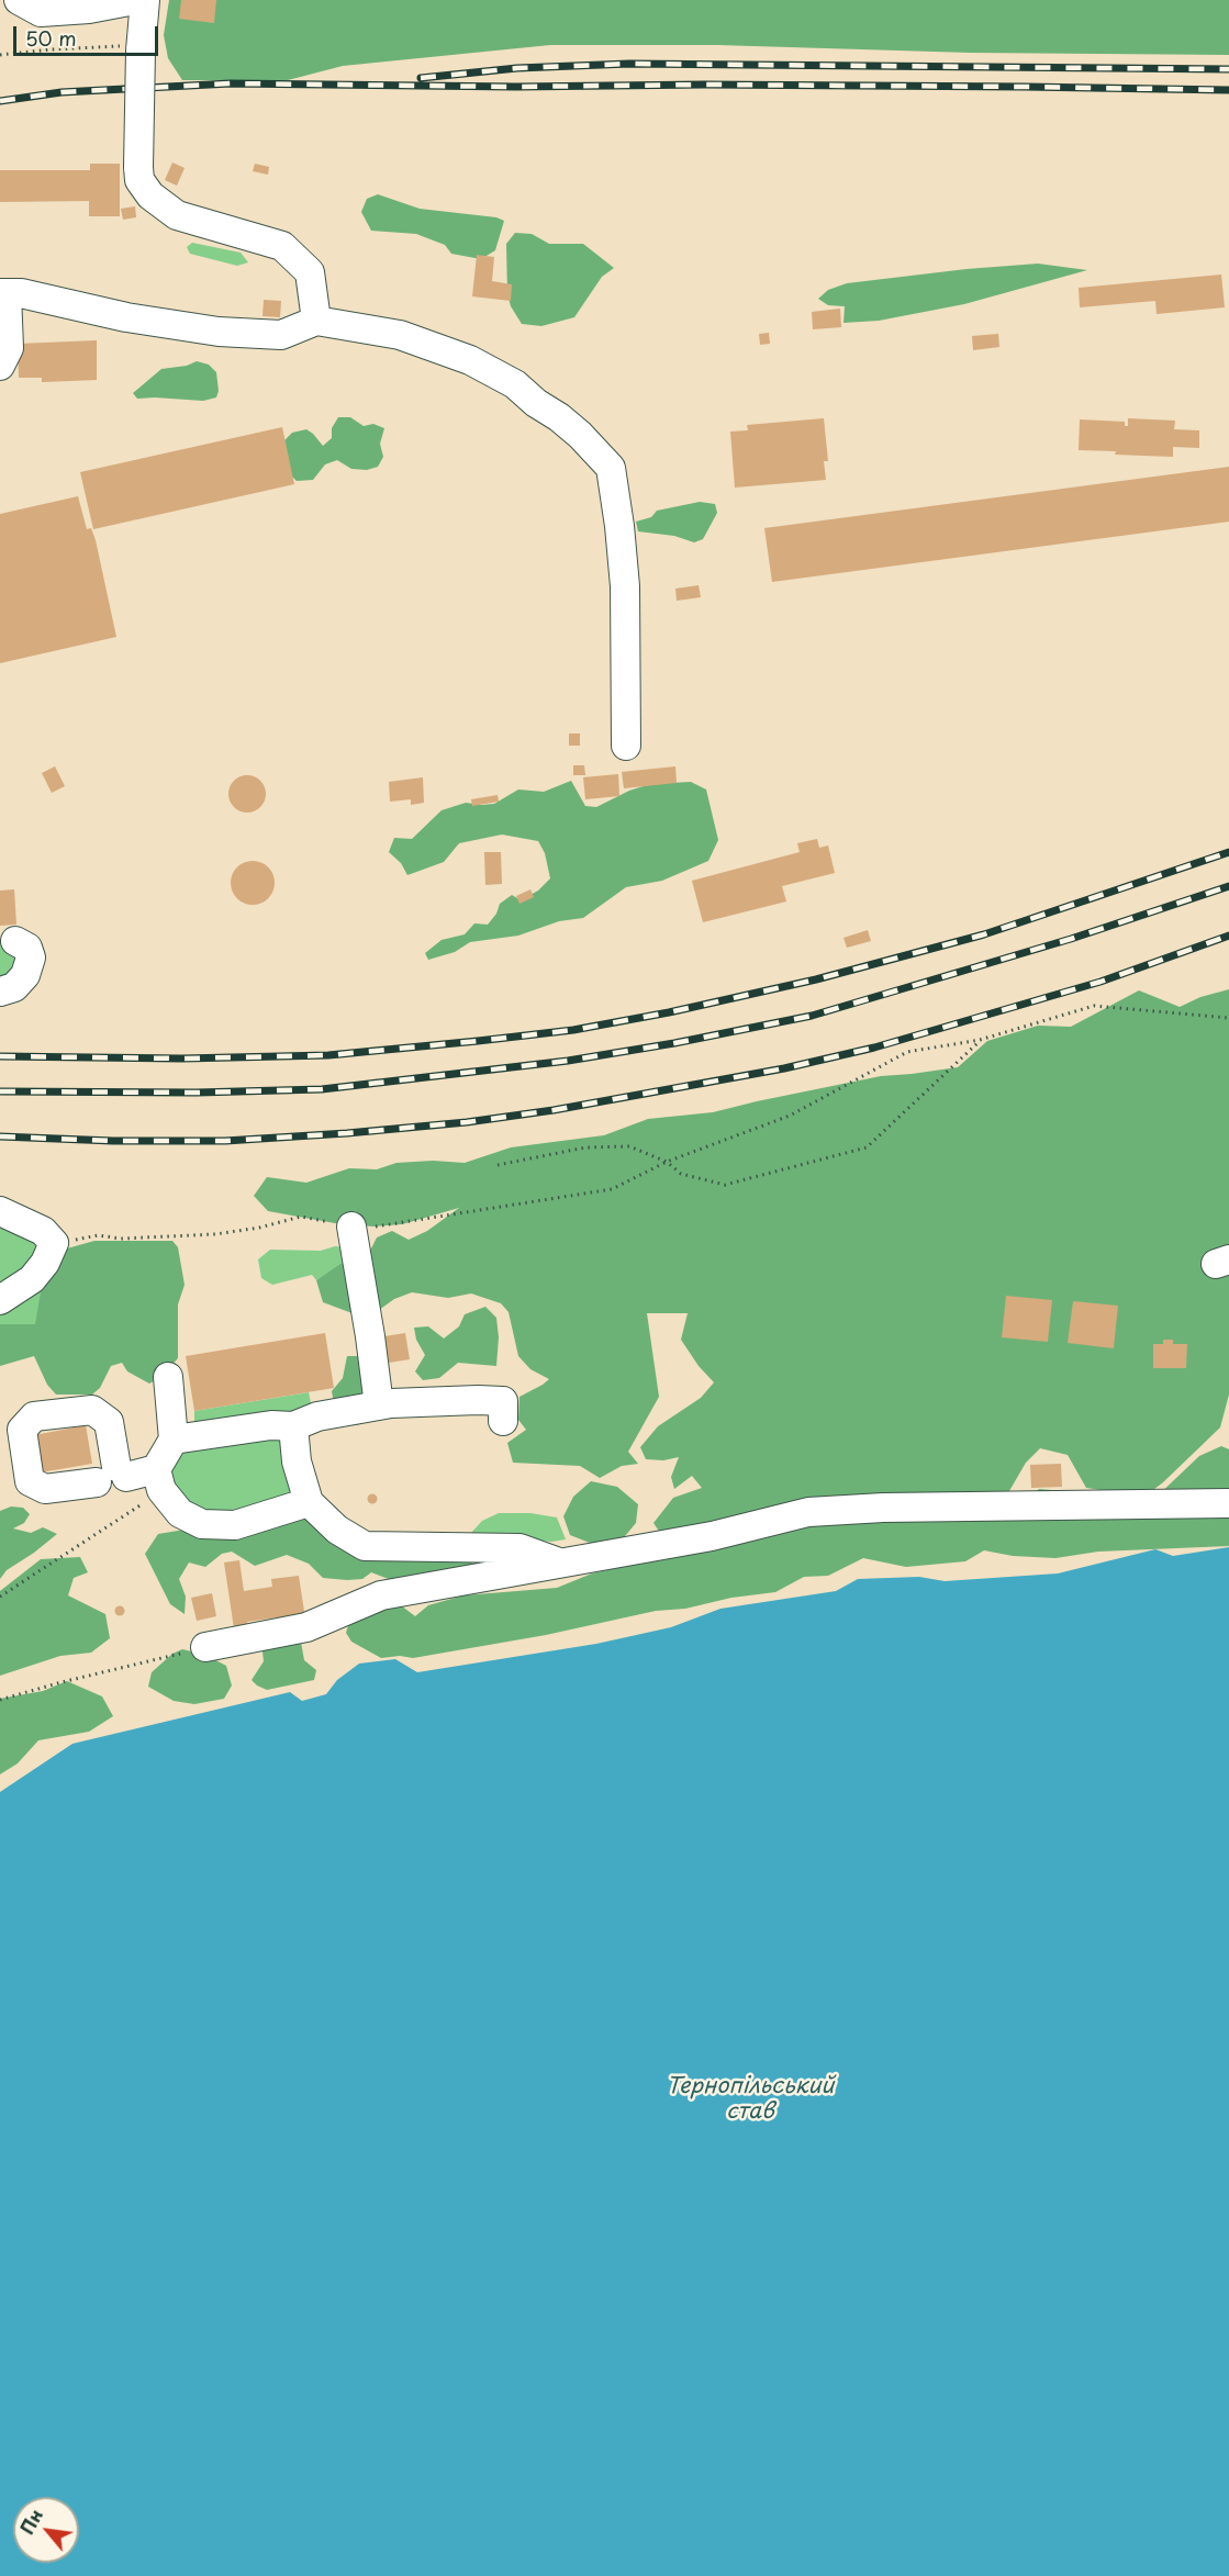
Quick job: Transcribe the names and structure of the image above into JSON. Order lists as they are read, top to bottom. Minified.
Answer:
{"water":["Тернопільський став"],"scale_bar":"50 m","north":"top left"}
